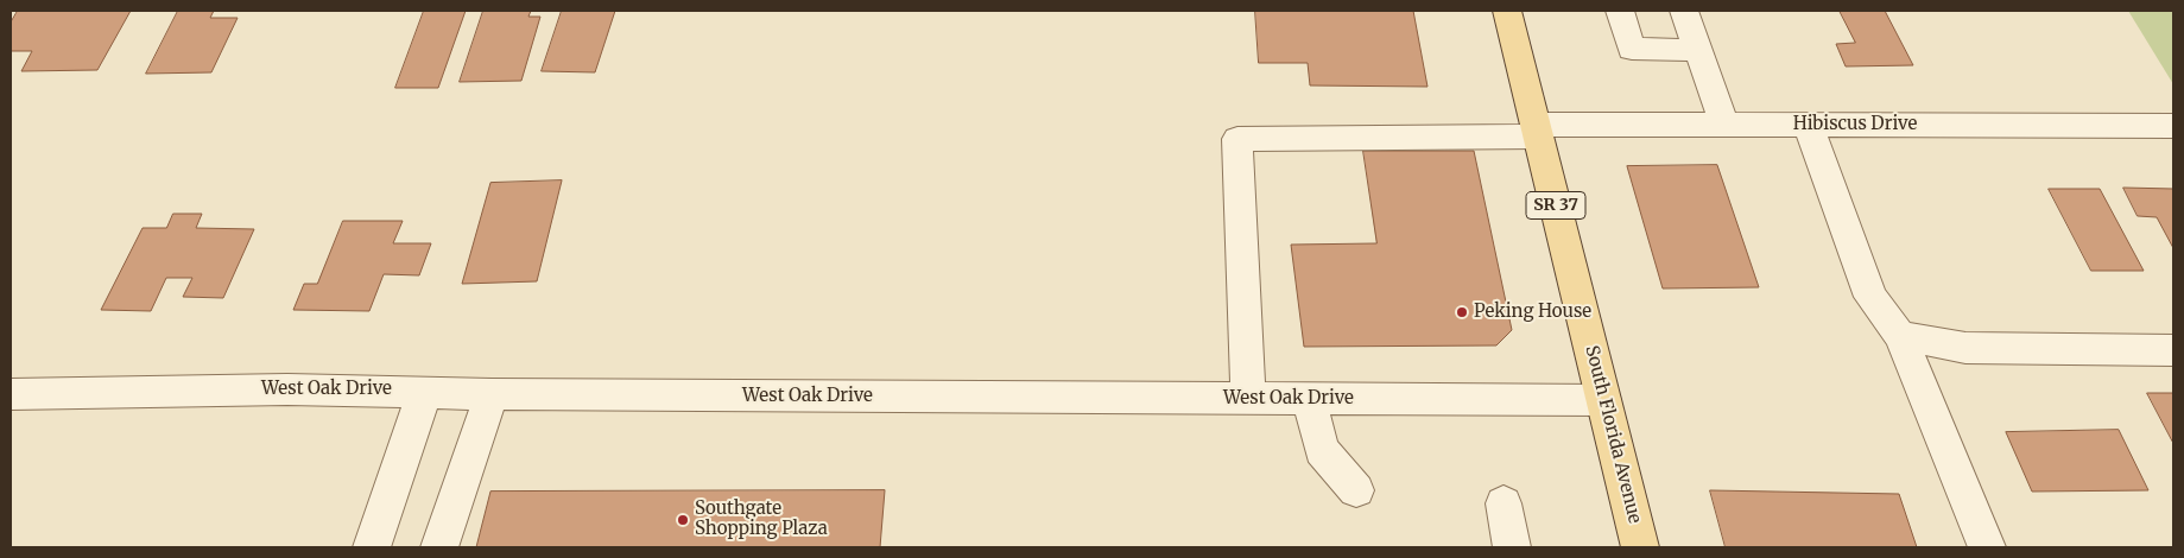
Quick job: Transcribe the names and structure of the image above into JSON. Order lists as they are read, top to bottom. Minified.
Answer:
{"streets":{"main road":["SR 37","South Florida Avenue"],"street":["Hibiscus Drive","West Oak Drive"]},"crossings":[["Hibiscus Drive","West Oak Drive"],["Hibiscus Drive","South Florida Avenue"],["West Oak Drive","South Florida Avenue"]],"places":["Peking House","Southgate Shopping Plaza"]}
